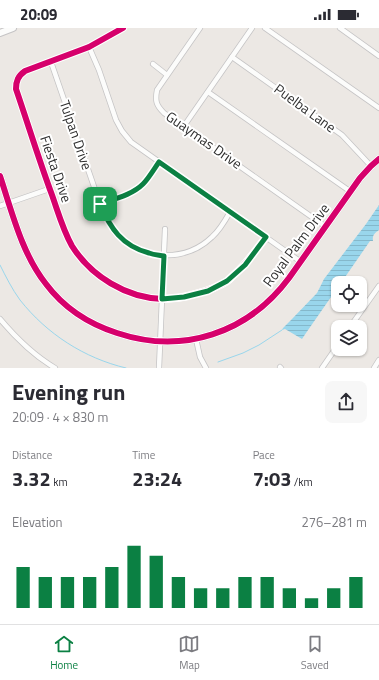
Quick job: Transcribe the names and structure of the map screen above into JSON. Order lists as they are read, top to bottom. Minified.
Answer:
{"streets":{"street":["Puelba Lane","Tulpan Drive","Guaymas Drive","Fiesta Drive","Royal Palm Drive"]},"crossings":[["Puelba Lane","Royal Palm Drive"],["Tulpan Drive","Fiesta Drive"],["Guaymas Drive","Royal Palm Drive"]],"page":{"status":"20:09","heading":["Evening run","20:09 · 4 × 830 m"],"stats":[["Distance","3.32 km"],["Time","23:24"],["Pace","7:03 /km"]],"chart":["Elevation","276–281 m"],"tabs":["Home","Map","Saved"]}}
